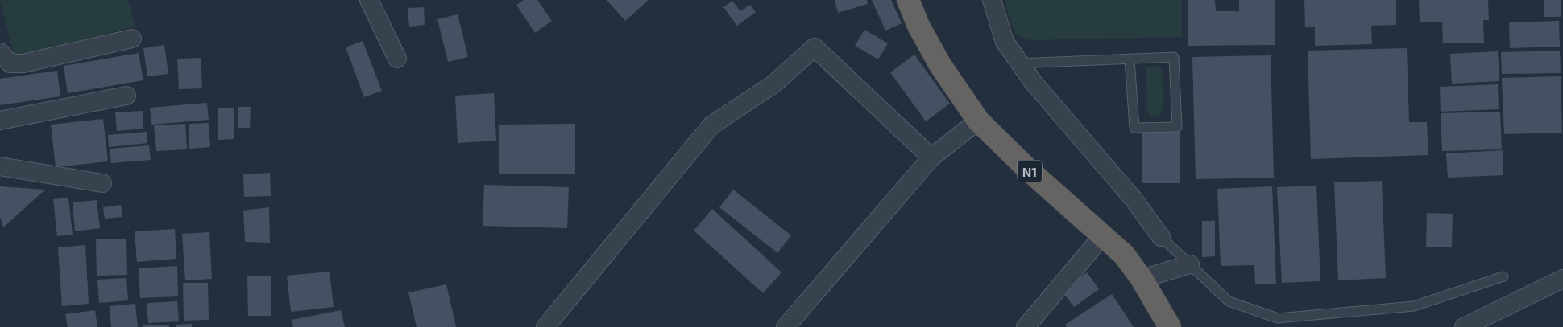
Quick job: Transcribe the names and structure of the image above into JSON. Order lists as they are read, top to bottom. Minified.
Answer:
{"streets":{"highway":["N1"]}}
